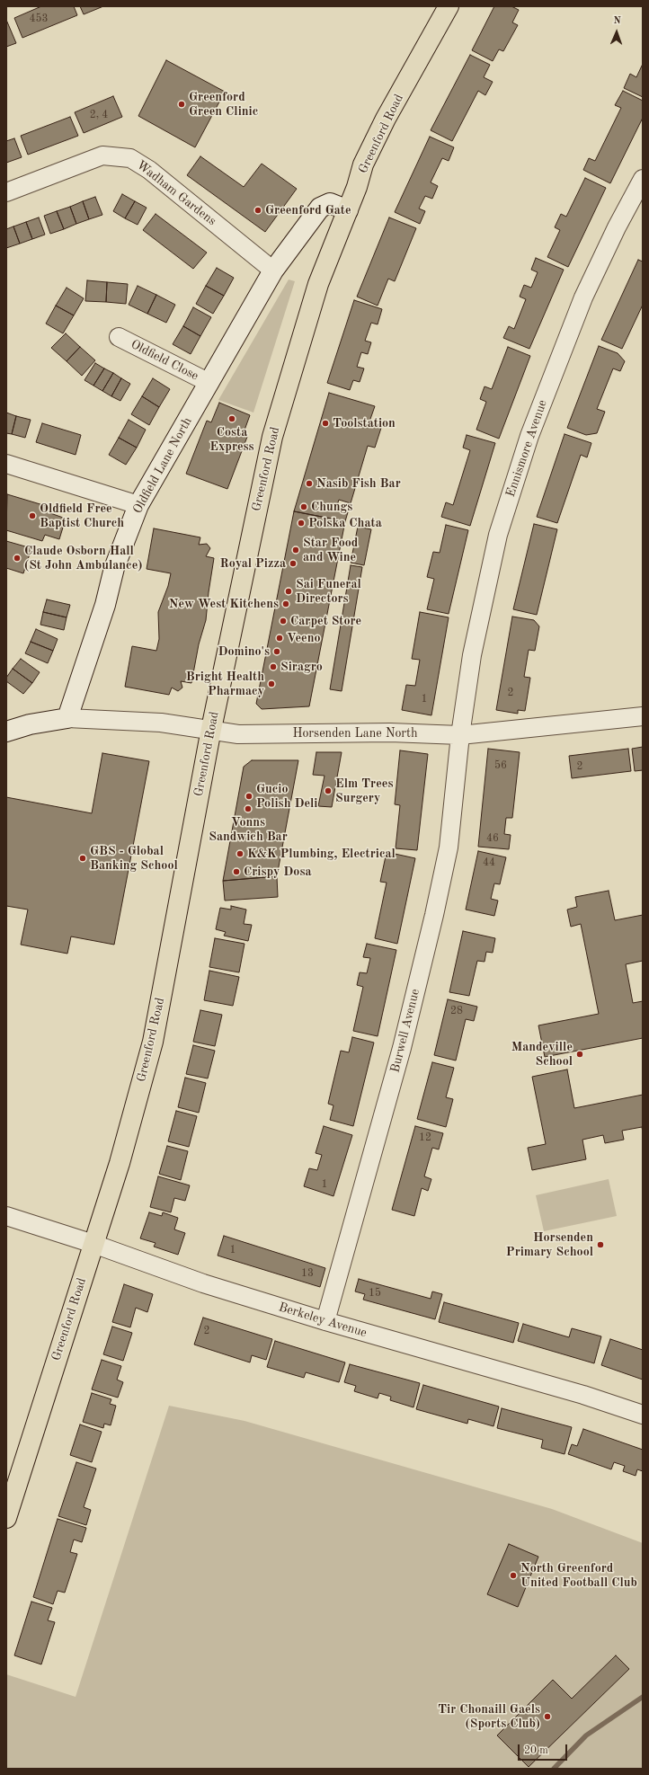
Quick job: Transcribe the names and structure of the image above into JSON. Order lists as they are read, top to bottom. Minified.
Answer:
{"streets":{"main road":["Greenford Road"],"street":["Wadham Gardens","Oldfield Close","Ennismore Avenue","Oldfield Lane North","Horsenden Lane North","Burwell Avenue","Berkeley Avenue"]},"crossings":[["Greenford Road","Oldfield Lane North"],["Greenford Road","Horsenden Lane North"],["Greenford Road","Berkeley Avenue"],["Wadham Gardens","Oldfield Lane North"],["Oldfield Close","Oldfield Lane North"],["Ennismore Avenue","Horsenden Lane North"],["Ennismore Avenue","Burwell Avenue"],["Oldfield Lane North","Horsenden Lane North"],["Horsenden Lane North","Burwell Avenue"],["Burwell Avenue","Berkeley Avenue"]],"places":["Greenford Green Clinic","Greenford Gate","Costa Express","Toolstation","Nasib Fish Bar","Chungs","Oldfield Free Baptist Church","Polska Chata","Star Food and Wine","Claude Osborn Hall (St John Ambulance)","Royal Pizza","Sai Funeral Directors","New West Kitchens","Carpet Store","Veeno","Domino's","Siragro","Bright Health Pharmacy","Elm Trees Surgery","Gucio Polish Deli","Vonns Sandwich Bar","K&K Plumbing, Electrical","GBS - Global Banking School","Crispy Dosa","Mandeville School","Horsenden Primary School","North Greenford United Football Club","Tir Chonaill Gaels (Sports Club)"],"house_numbers":["453","2, 4","2","1","56","2","46","44","28","12","1","1","13","15","2"],"scale_bar":"20 m","north":"top"}
